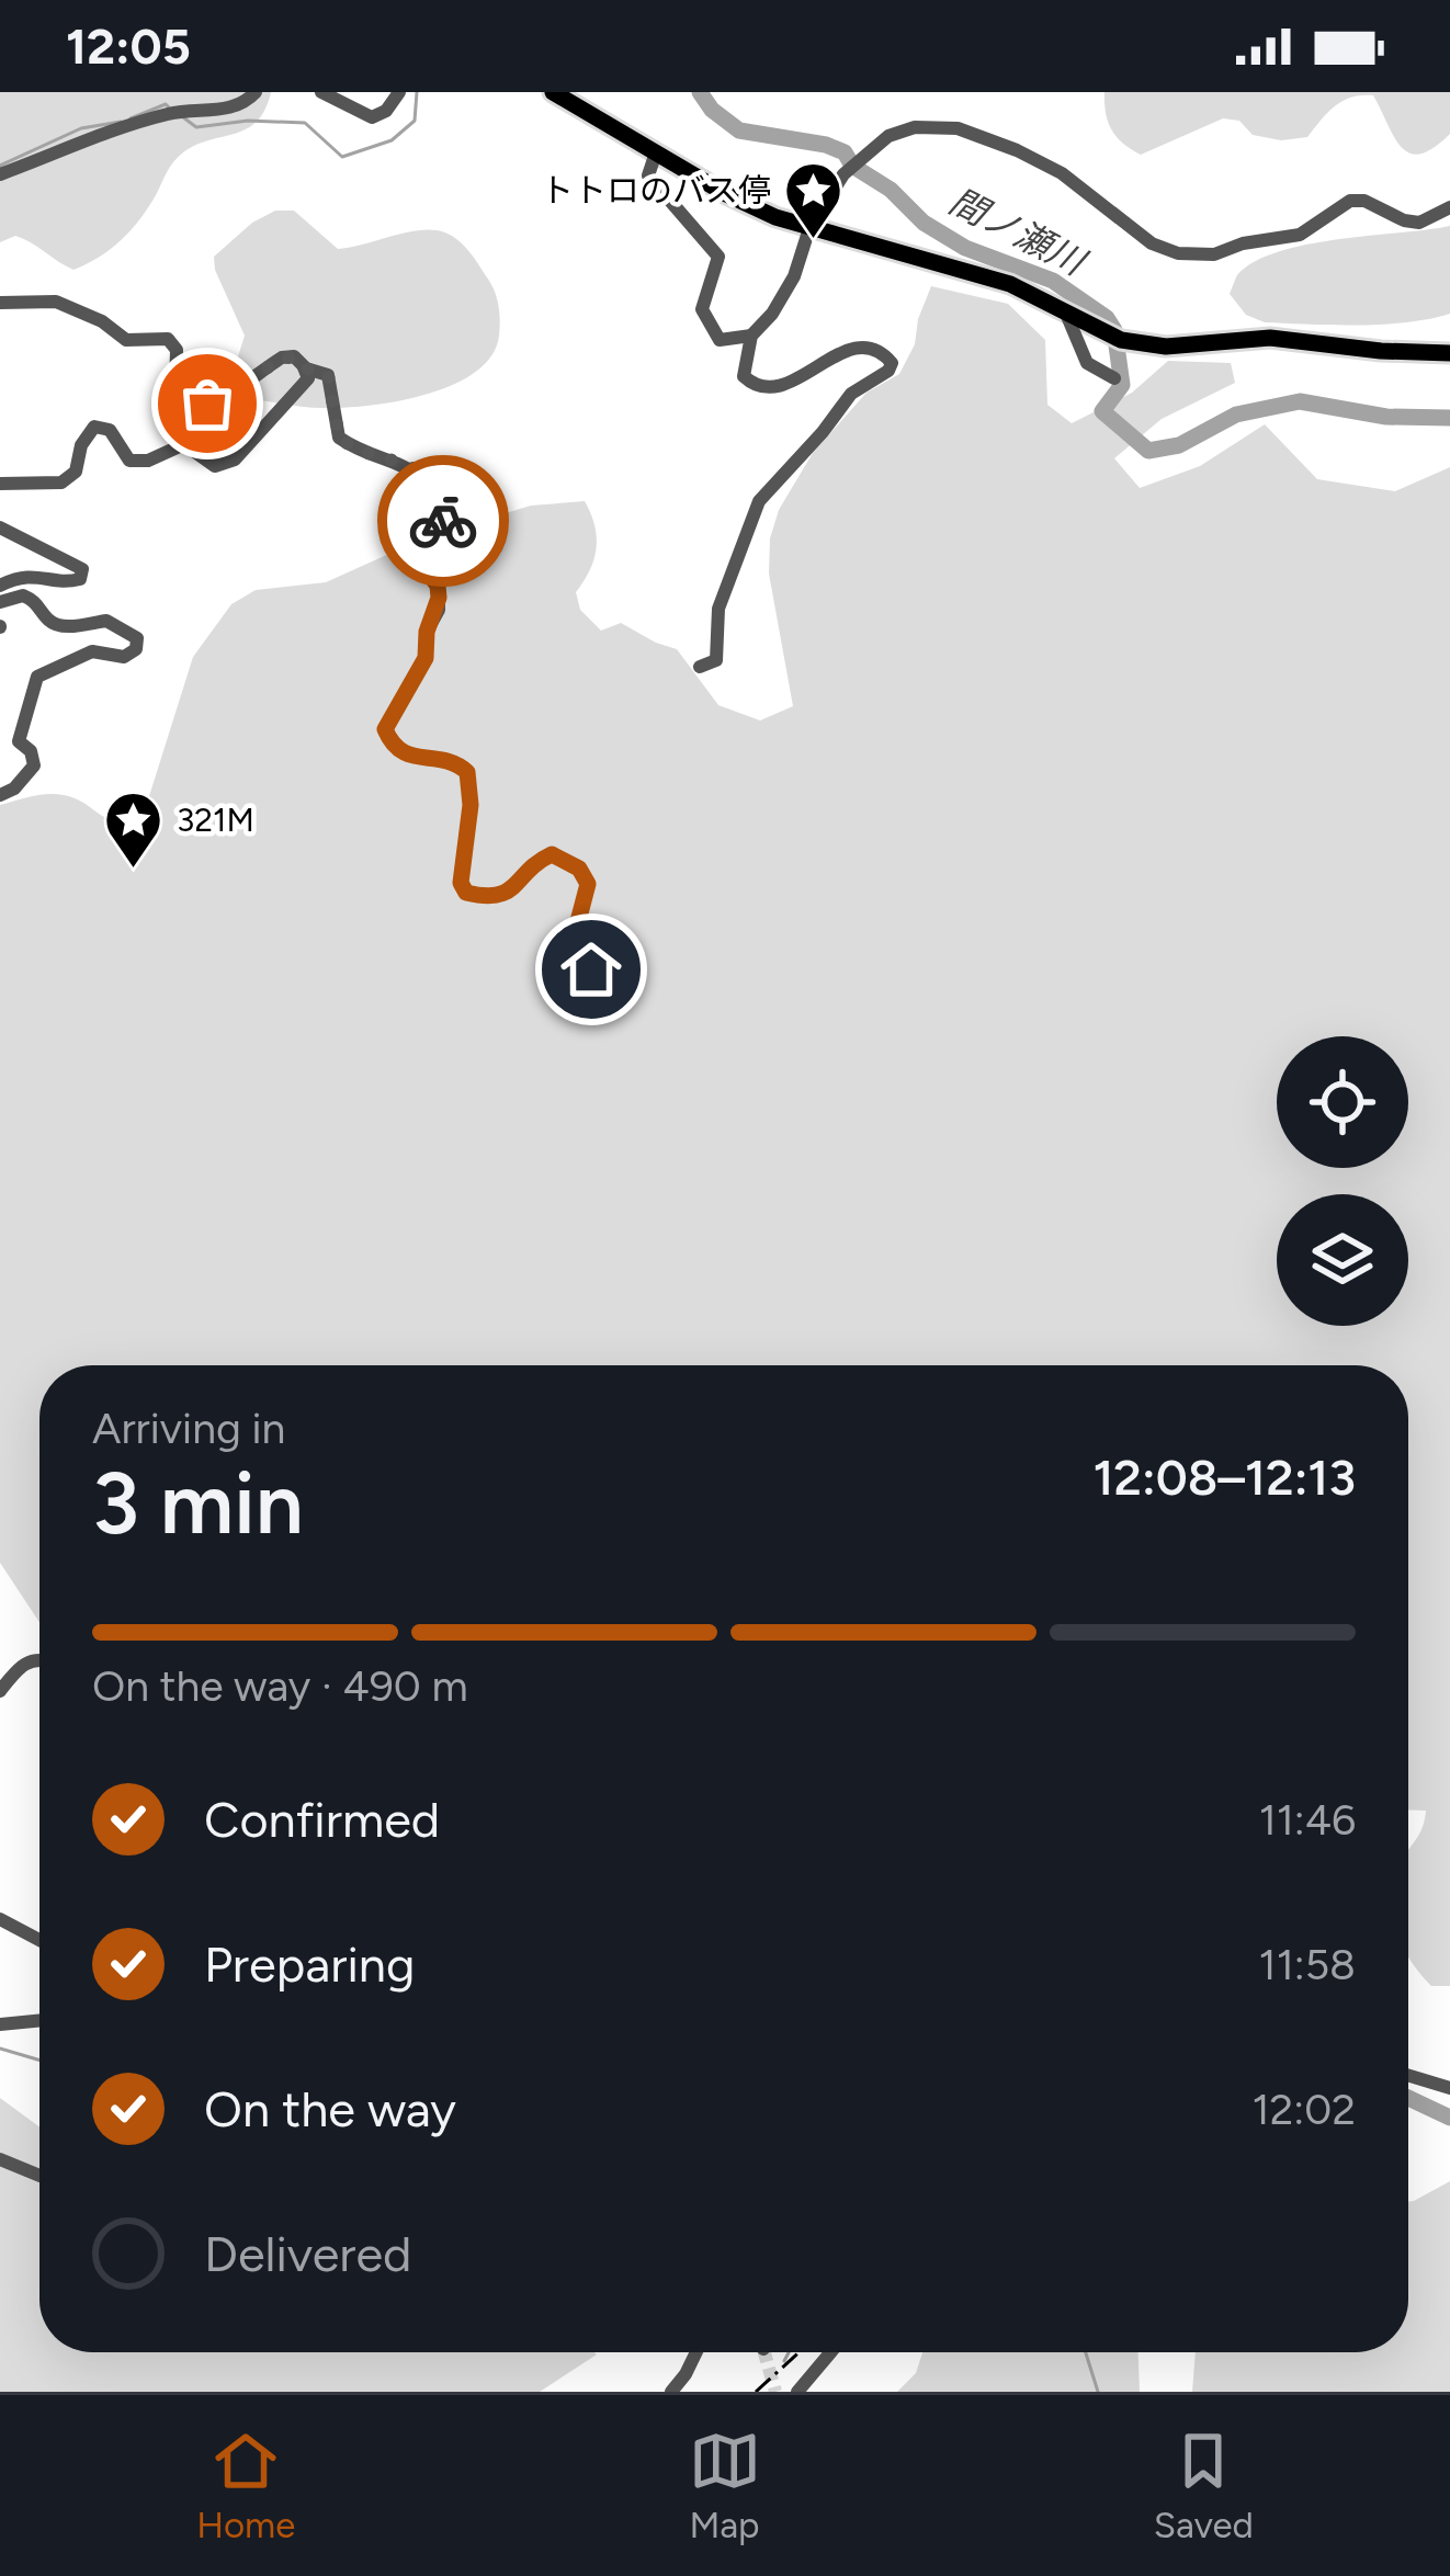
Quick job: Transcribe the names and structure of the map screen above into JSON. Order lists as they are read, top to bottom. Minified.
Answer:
{"water":["間ノ瀬川"],"places":{"place":["トトロのバス停","321M"]},"page":{"status":"12:05","heading":["3 min","Arriving in","12:08–12:13"],"bar":"On the way · 490 m","list":[["Confirmed","11:46"],["Preparing","11:58"],["On the way","12:02"],"Delivered"],"tabs":["Home","Map","Saved"]}}
